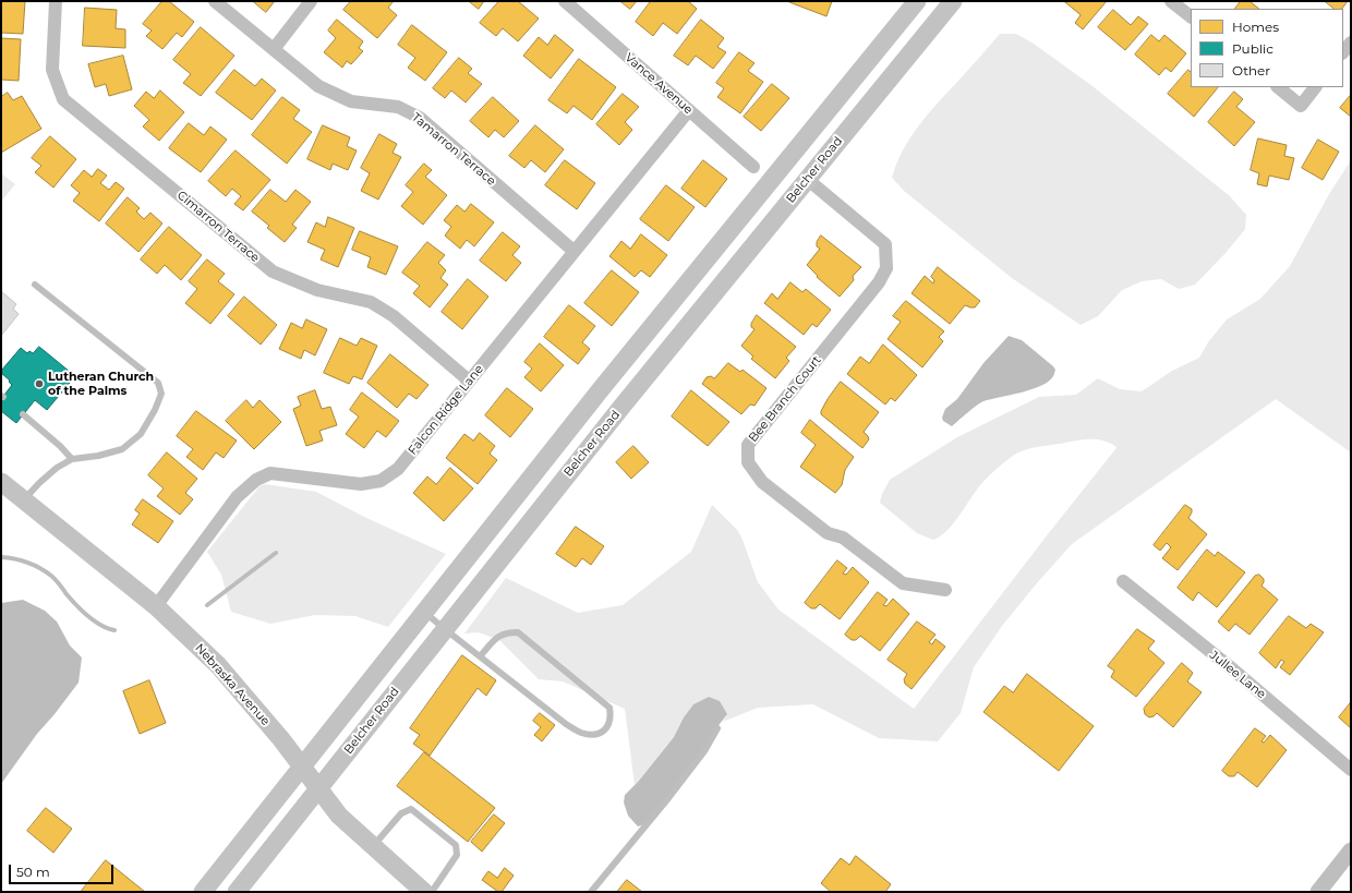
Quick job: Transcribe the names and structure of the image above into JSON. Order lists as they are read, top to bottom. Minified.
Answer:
{"streets":{"main road":["Belcher Road","Nebraska Avenue"],"street":["Vance Avenue","Tamarron Terrace","Cimarron Terrace","Bee Branch Court","Falcon Ridge Lane","Jullee Lane"]},"crossings":[["Vance Avenue","Falcon Ridge Lane"],["Tamarron Terrace","Falcon Ridge Lane"],["Belcher Road","Bee Branch Court"],["Belcher Road","Nebraska Avenue"],["Cimarron Terrace","Falcon Ridge Lane"],["Falcon Ridge Lane","Nebraska Avenue"]],"places":["Lutheran Church of the Palms"],"legend":["Homes","Public","Other"],"scale_bar":"50 m"}
